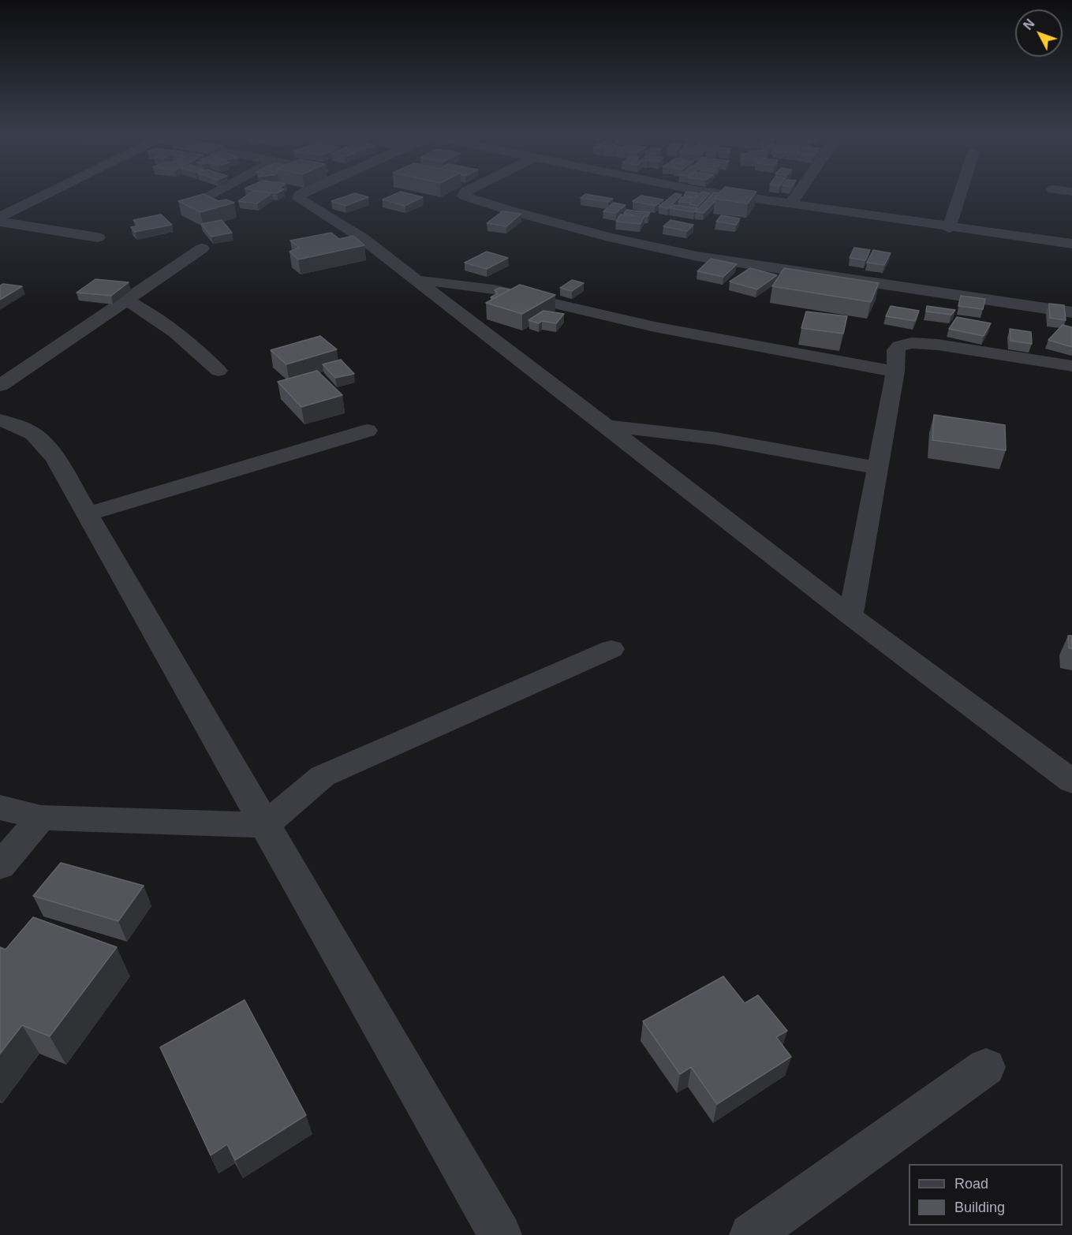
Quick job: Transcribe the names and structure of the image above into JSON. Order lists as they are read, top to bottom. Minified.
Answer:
{"legend":["Road","Building"],"north":"top left"}
